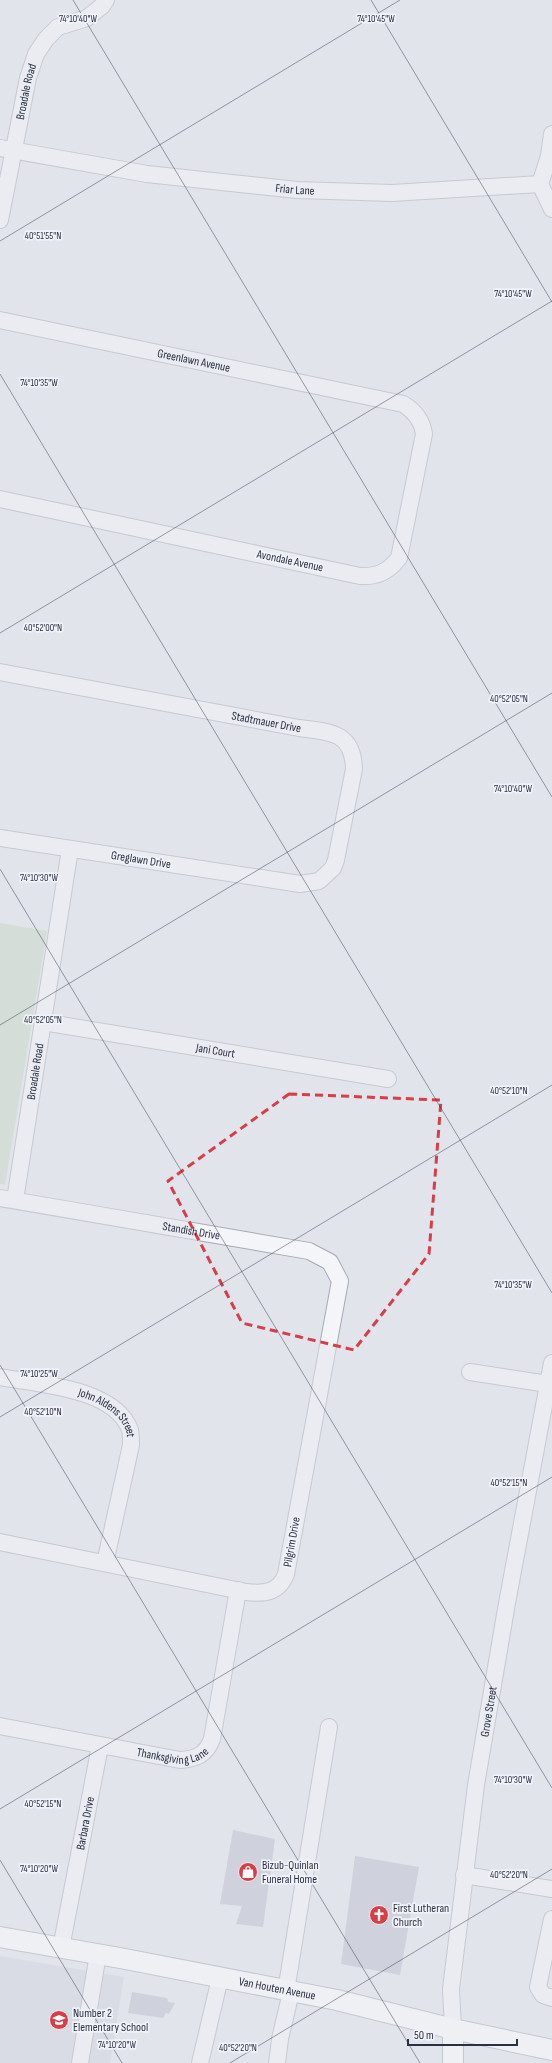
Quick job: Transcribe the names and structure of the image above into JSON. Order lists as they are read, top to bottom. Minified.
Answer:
{"streets":{"main road":["Grove Street","Van Houten Avenue"],"street":["Broadale Road","Friar Lane","Greenlawn Avenue","Avondale Avenue","Stadtmauer Drive","Greglawn Drive","Jani Court","Standish Drive","John Aldens Street","Pilgrim Drive","Thanksgiving Lane","Barbara Drive"]},"crossings":[["Broadale Road","Friar Lane"],["Broadale Road","Greglawn Drive"],["Broadale Road","Jani Court"],["Broadale Road","Standish Drive"],["Greenlawn Avenue","Avondale Avenue"],["Stadtmauer Drive","Greglawn Drive"],["Standish Drive","Pilgrim Drive"],["John Aldens Street","Pilgrim Drive"],["Pilgrim Drive","Thanksgiving Lane"],["Grove Street","Van Houten Avenue"],["Thanksgiving Lane","Barbara Drive"],["Barbara Drive","Van Houten Avenue"]],"places":{"shop":["Bizub-Quinlan Funeral Home"],"church":["First Lutheran Church"],"school or university":["Number 2 Elementary School"]},"scale_bar":"50 m","coordinates":["74°10'40\"W","74°10'45\"W","40°51'55\"N","74°10'35\"W","40°52'00\"N","40°52'05\"N","74°10'30\"W","40°52'10\"N","74°10'25\"W","40°52'15\"N","74°10'20\"W","40°52'20\"N"]}
